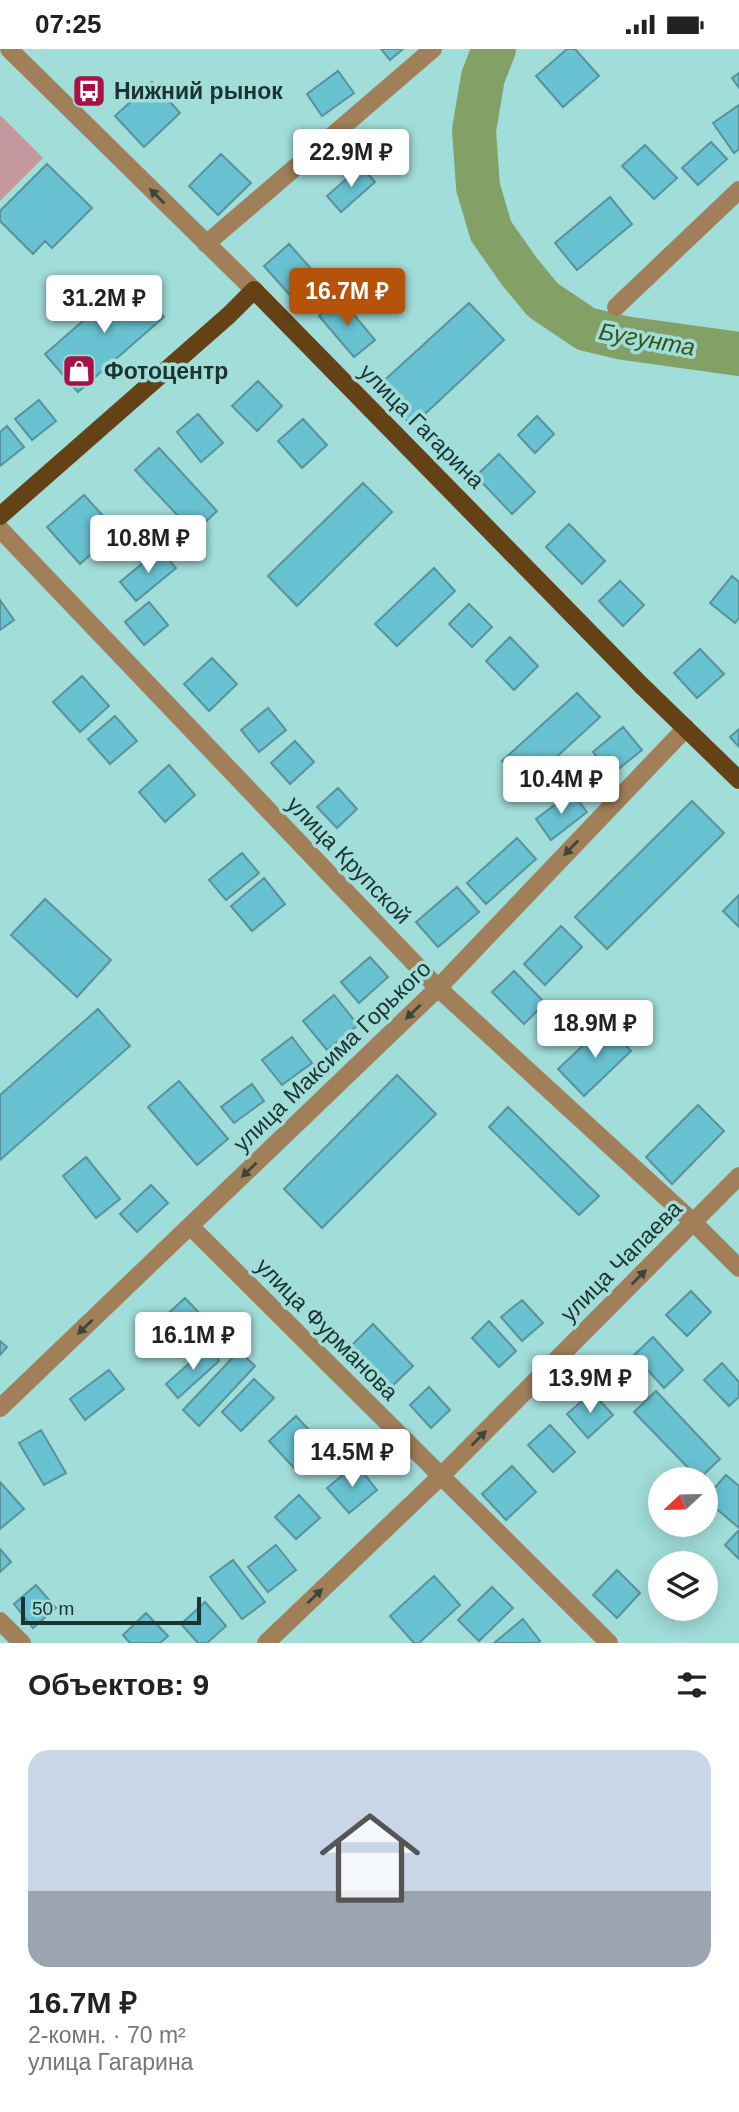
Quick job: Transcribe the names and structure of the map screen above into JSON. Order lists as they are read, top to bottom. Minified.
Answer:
{"streets":{"main road":["улица Гагарина"],"street":["улица Крупской","улица Максима Горького","улица Чапаева","улица Фурманова"]},"crossings":[["улица Гагарина","улица Максима Горького"],["улица Крупской","улица Максима Горького"],["улица Крупской","улица Чапаева"],["улица Максима Горького","улица Фурманова"],["улица Чапаева","улица Фурманова"]],"one_way":["улица Максима Горького","улица Чапаева"],"water":["Бугунта"],"places":{"bus stop":["Нижний рынок"],"shop":["Фотоцентр"]},"scale_bar":"50 m","north":"left","page":{"status":"07:25","price":["22.9M ₽","16.7M ₽","31.2M ₽","10.8M ₽","10.4M ₽","18.9M ₽","16.1M ₽","13.9M ₽","14.5M ₽"],"scale":"50 m","heading":"Объектов: 9","list":[{"name":"16.7M ₽","note":"2-комн. · 70 m² · улица Гагарина"}]}}
